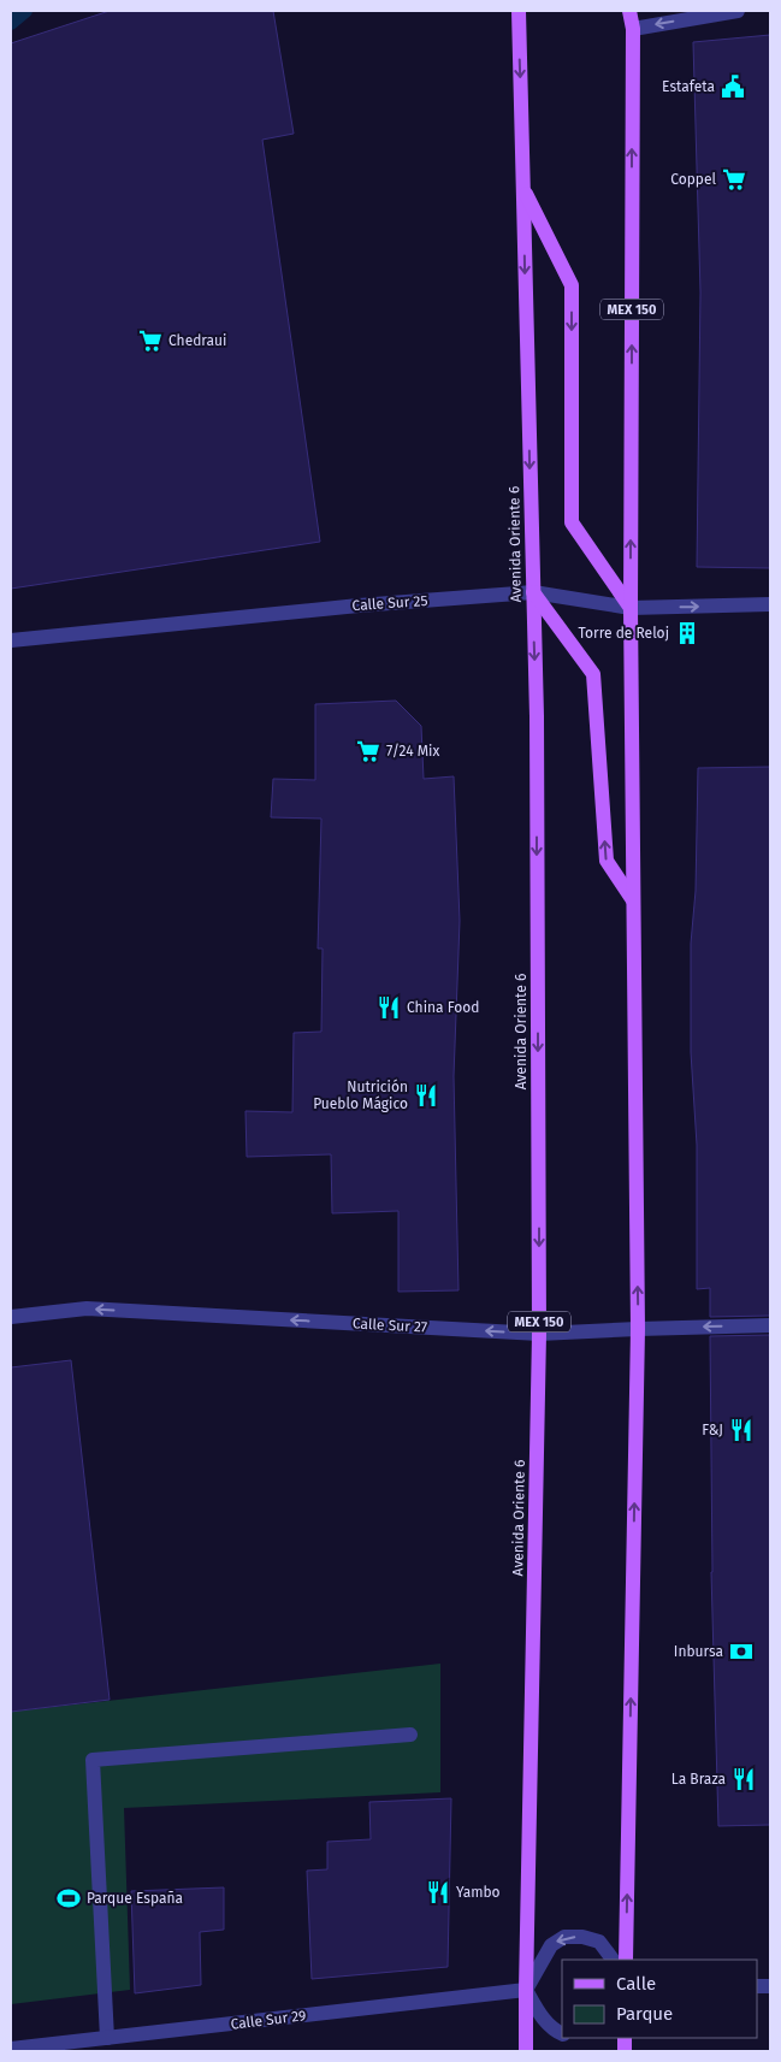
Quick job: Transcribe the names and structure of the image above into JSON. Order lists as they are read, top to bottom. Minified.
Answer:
{"streets":{"main road":["MEX 150","Avenida Oriente 6"],"street":["Calle Sur 25","Calle Sur 27","Calle Sur 29"]},"crossings":[["MEX 150","Calle Sur 25"],["MEX 150","Calle Sur 27"],["Avenida Oriente 6","Calle Sur 25"],["Avenida Oriente 6","Calle Sur 27"],["Avenida Oriente 6","Calle Sur 29"]],"one_way":["Calle Sur 27"],"places":{"public building":["Estafeta"],"supermarket":["Coppel","Chedraui","7/24 Mix"],"building":["Torre de Reloj"],"restaurant":["China Food","Nutrición Pueblo Mágico","F&J","La Braza","Yambo"],"bank":["Inbursa"],"sports":["Parque España"]},"legend":["Calle","Parque"]}
